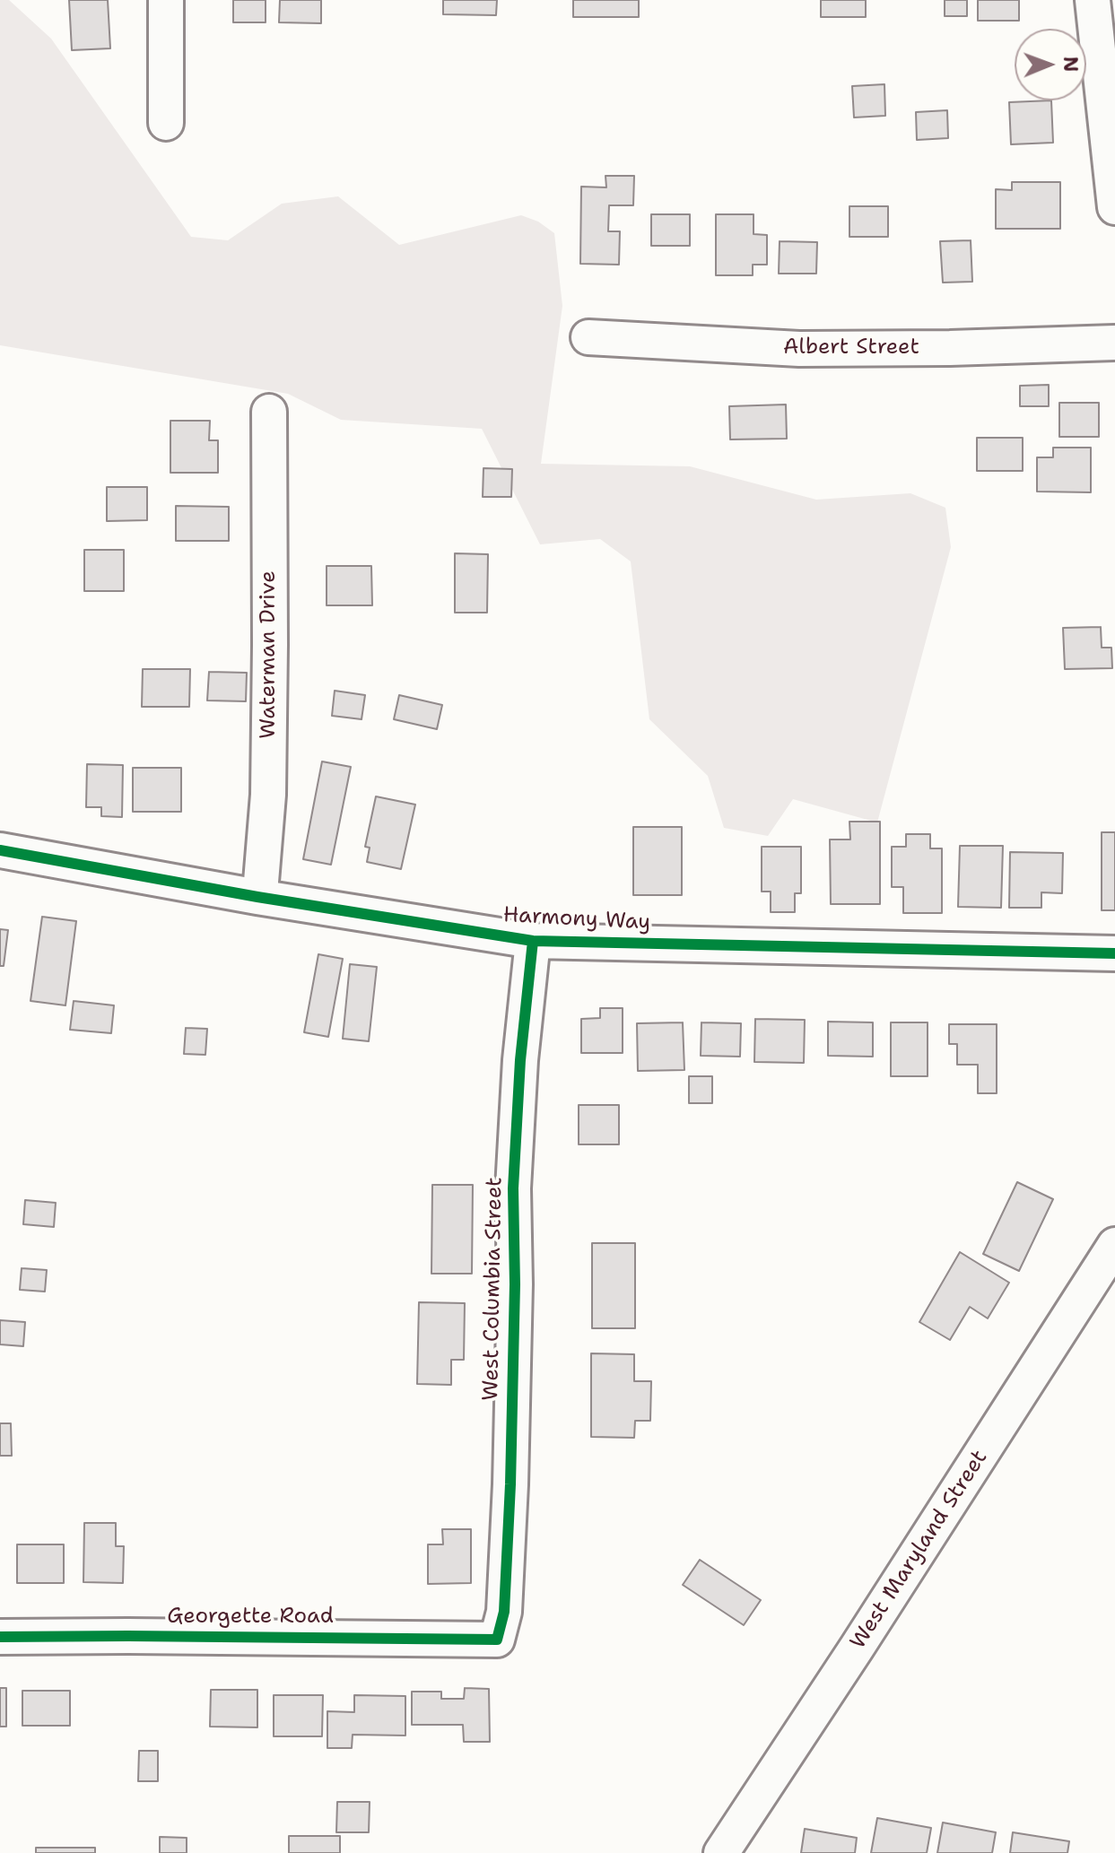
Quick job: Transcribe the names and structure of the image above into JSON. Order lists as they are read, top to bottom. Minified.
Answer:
{"streets":{"street":["Albert Street","Waterman Drive","Harmony Way","West Columbia Street","West Maryland Street","Georgette Road"]},"crossings":[["Waterman Drive","Harmony Way"],["Harmony Way","West Columbia Street"],["West Columbia Street","Georgette Road"]],"north":"right"}
